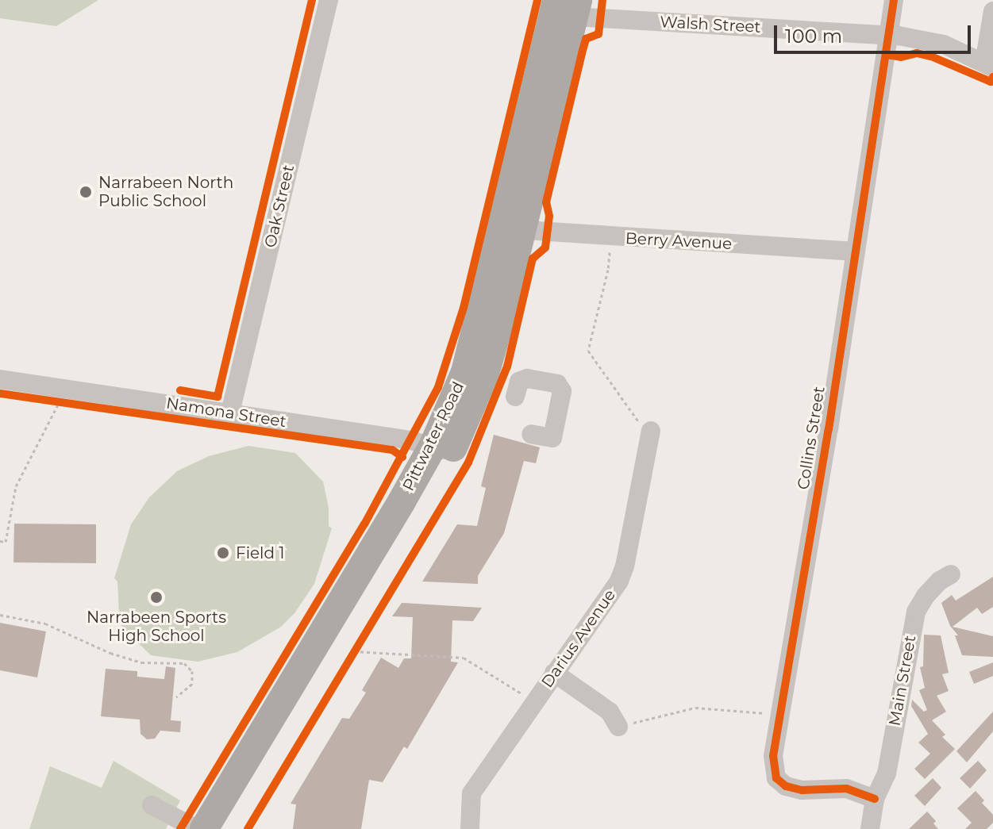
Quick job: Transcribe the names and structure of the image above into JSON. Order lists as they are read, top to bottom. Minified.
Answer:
{"streets":{"highway":["Pittwater Road"],"street":["Walsh Street","Oak Street","Berry Avenue","Namona Street","Collins Street","Darius Avenue","Main Street"]},"crossings":[["Walsh Street","Pittwater Road"],["Walsh Street","Collins Street"],["Oak Street","Namona Street"],["Berry Avenue","Pittwater Road"],["Berry Avenue","Collins Street"],["Namona Street","Pittwater Road"],["Collins Street","Main Street"]],"places":["Narrabeen North Public School","Field 1","Narrabeen Sports High School"],"scale_bar":"100 m"}
